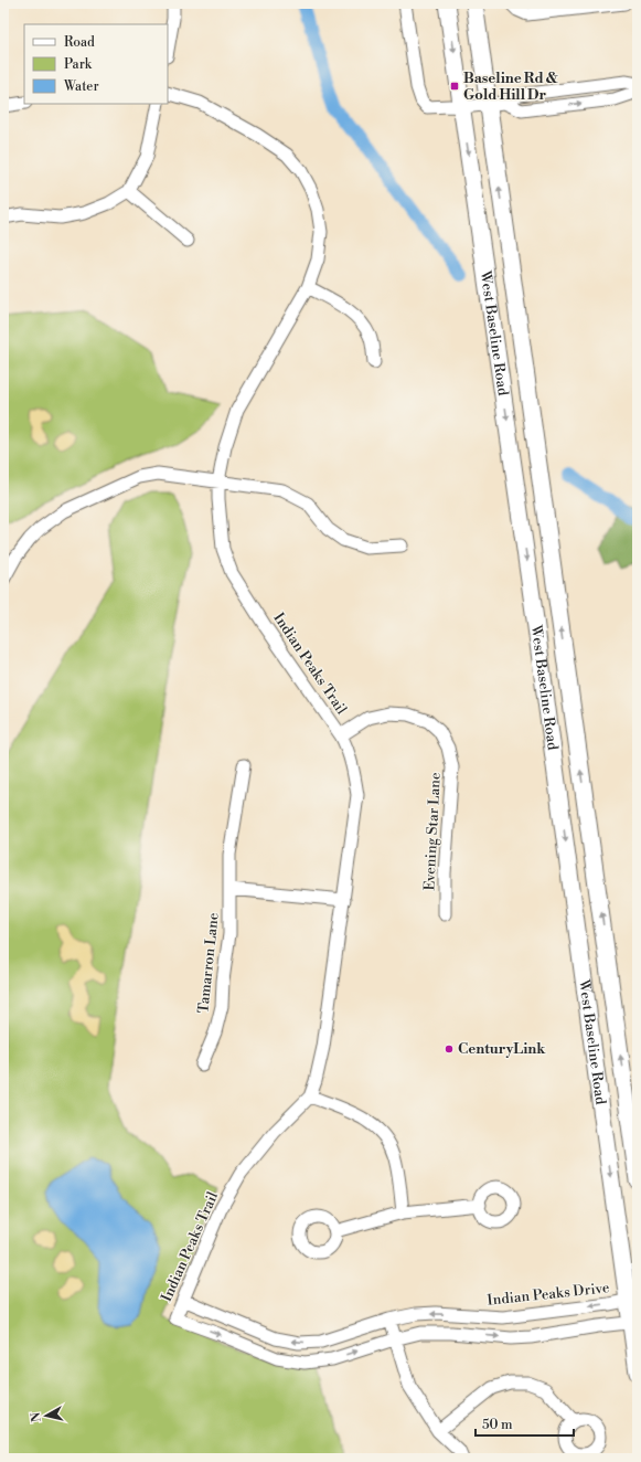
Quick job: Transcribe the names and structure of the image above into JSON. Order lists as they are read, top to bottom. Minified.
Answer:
{"streets":{"main road":["West Baseline Road"],"street":["Indian Peaks Trail","Evening Star Lane","Tamarron Lane","Indian Peaks Drive"]},"crossings":[["West Baseline Road","Indian Peaks Drive"],["Indian Peaks Trail","Evening Star Lane"],["Indian Peaks Trail","Indian Peaks Drive"]],"places":{"transit":["Baseline Rd & Gold Hill Dr"],"other":["CenturyLink"]},"legend":["Road","Park","Water"],"scale_bar":"50 m","north":"left"}
